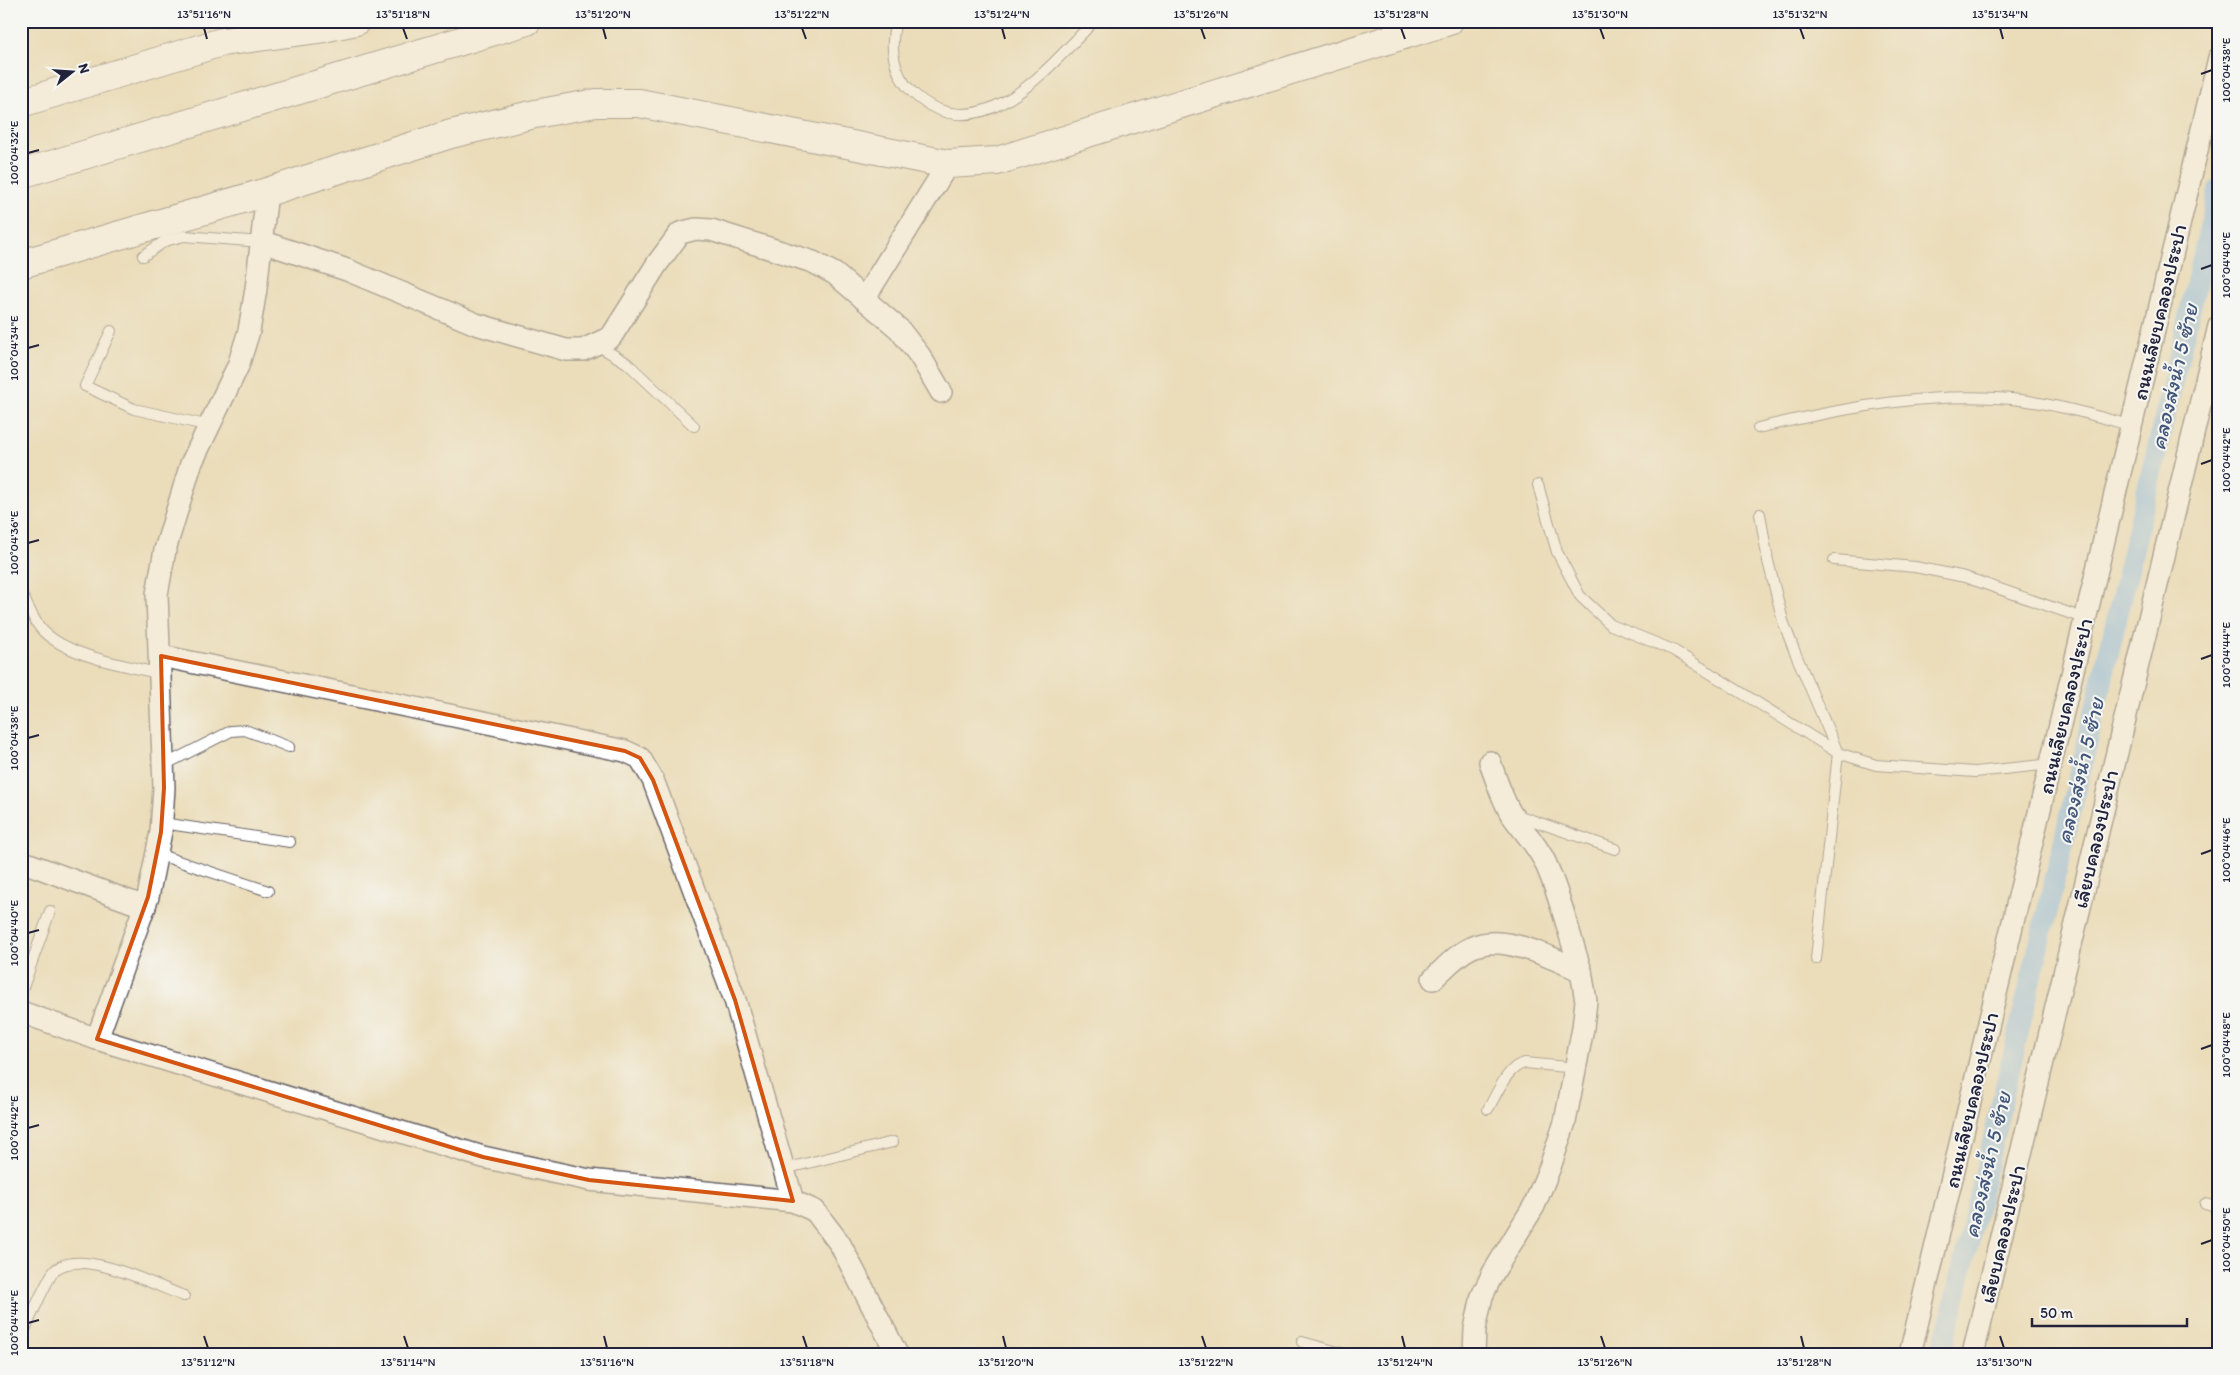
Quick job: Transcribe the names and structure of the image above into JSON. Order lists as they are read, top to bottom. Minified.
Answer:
{"streets":{"street":["ถนนเลียบคลองประปา","เลียบคลองประปา"]},"water":["คลองส่งน้ำ 5 ซ้าย"],"scale_bar":"50 m","north":"right","coordinates":["13°51'16\"N","13°51'18\"N","13°51'20\"N","13°51'22\"N","13°51'24\"N","13°51'26\"N","13°51'28\"N","13°51'30\"N","13°51'32\"N","13°51'34\"N","100°04'38\"E","100°04'32\"E","100°04'40\"E","100°04'34\"E","100°04'42\"E","100°04'36\"E","100°04'44\"E","100°04'46\"E","100°04'48\"E","100°04'50\"E","13°51'12\"N","13°51'14\"N"]}
